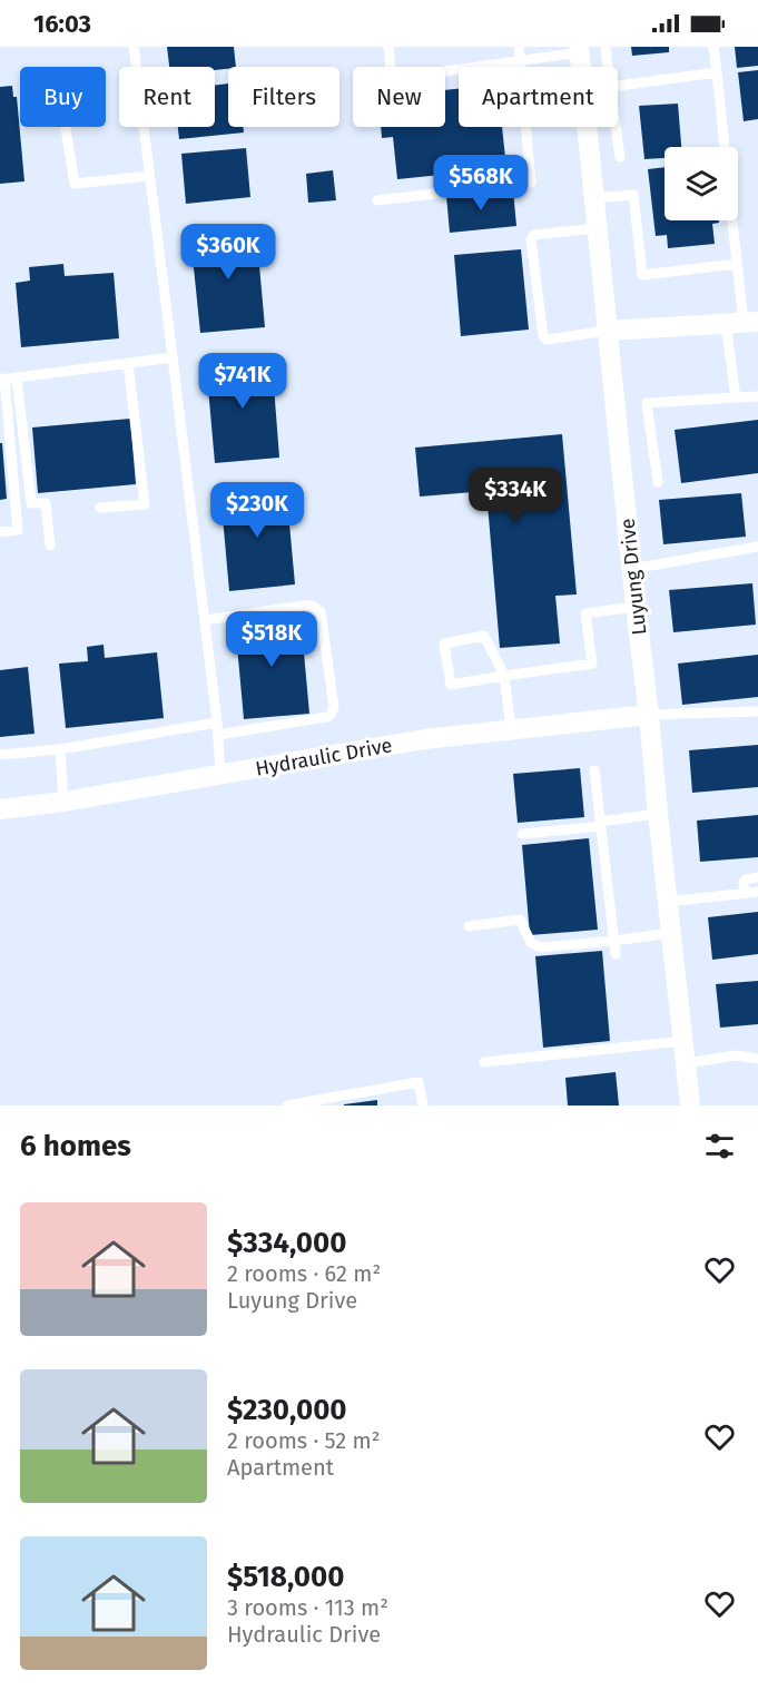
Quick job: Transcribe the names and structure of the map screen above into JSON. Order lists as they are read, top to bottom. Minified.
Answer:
{"streets":{"street":["Luyung Drive","Hydraulic Drive"]},"crossings":[["Luyung Drive","Hydraulic Drive"]],"page":{"status":"16:03","chip":["Buy","Rent","Filters","New","Apartment"],"price":["$568K","$360K","$741K","$334K","$230K","$518K"],"heading":"6 homes","list":[{"name":"$334,000","note":"2 rooms · 62 m² · Luyung Drive"},{"name":"$230,000","note":"2 rooms · 52 m² · Apartment"},{"name":"$518,000","note":"3 rooms · 113 m² · Hydraulic Drive"}]}}
